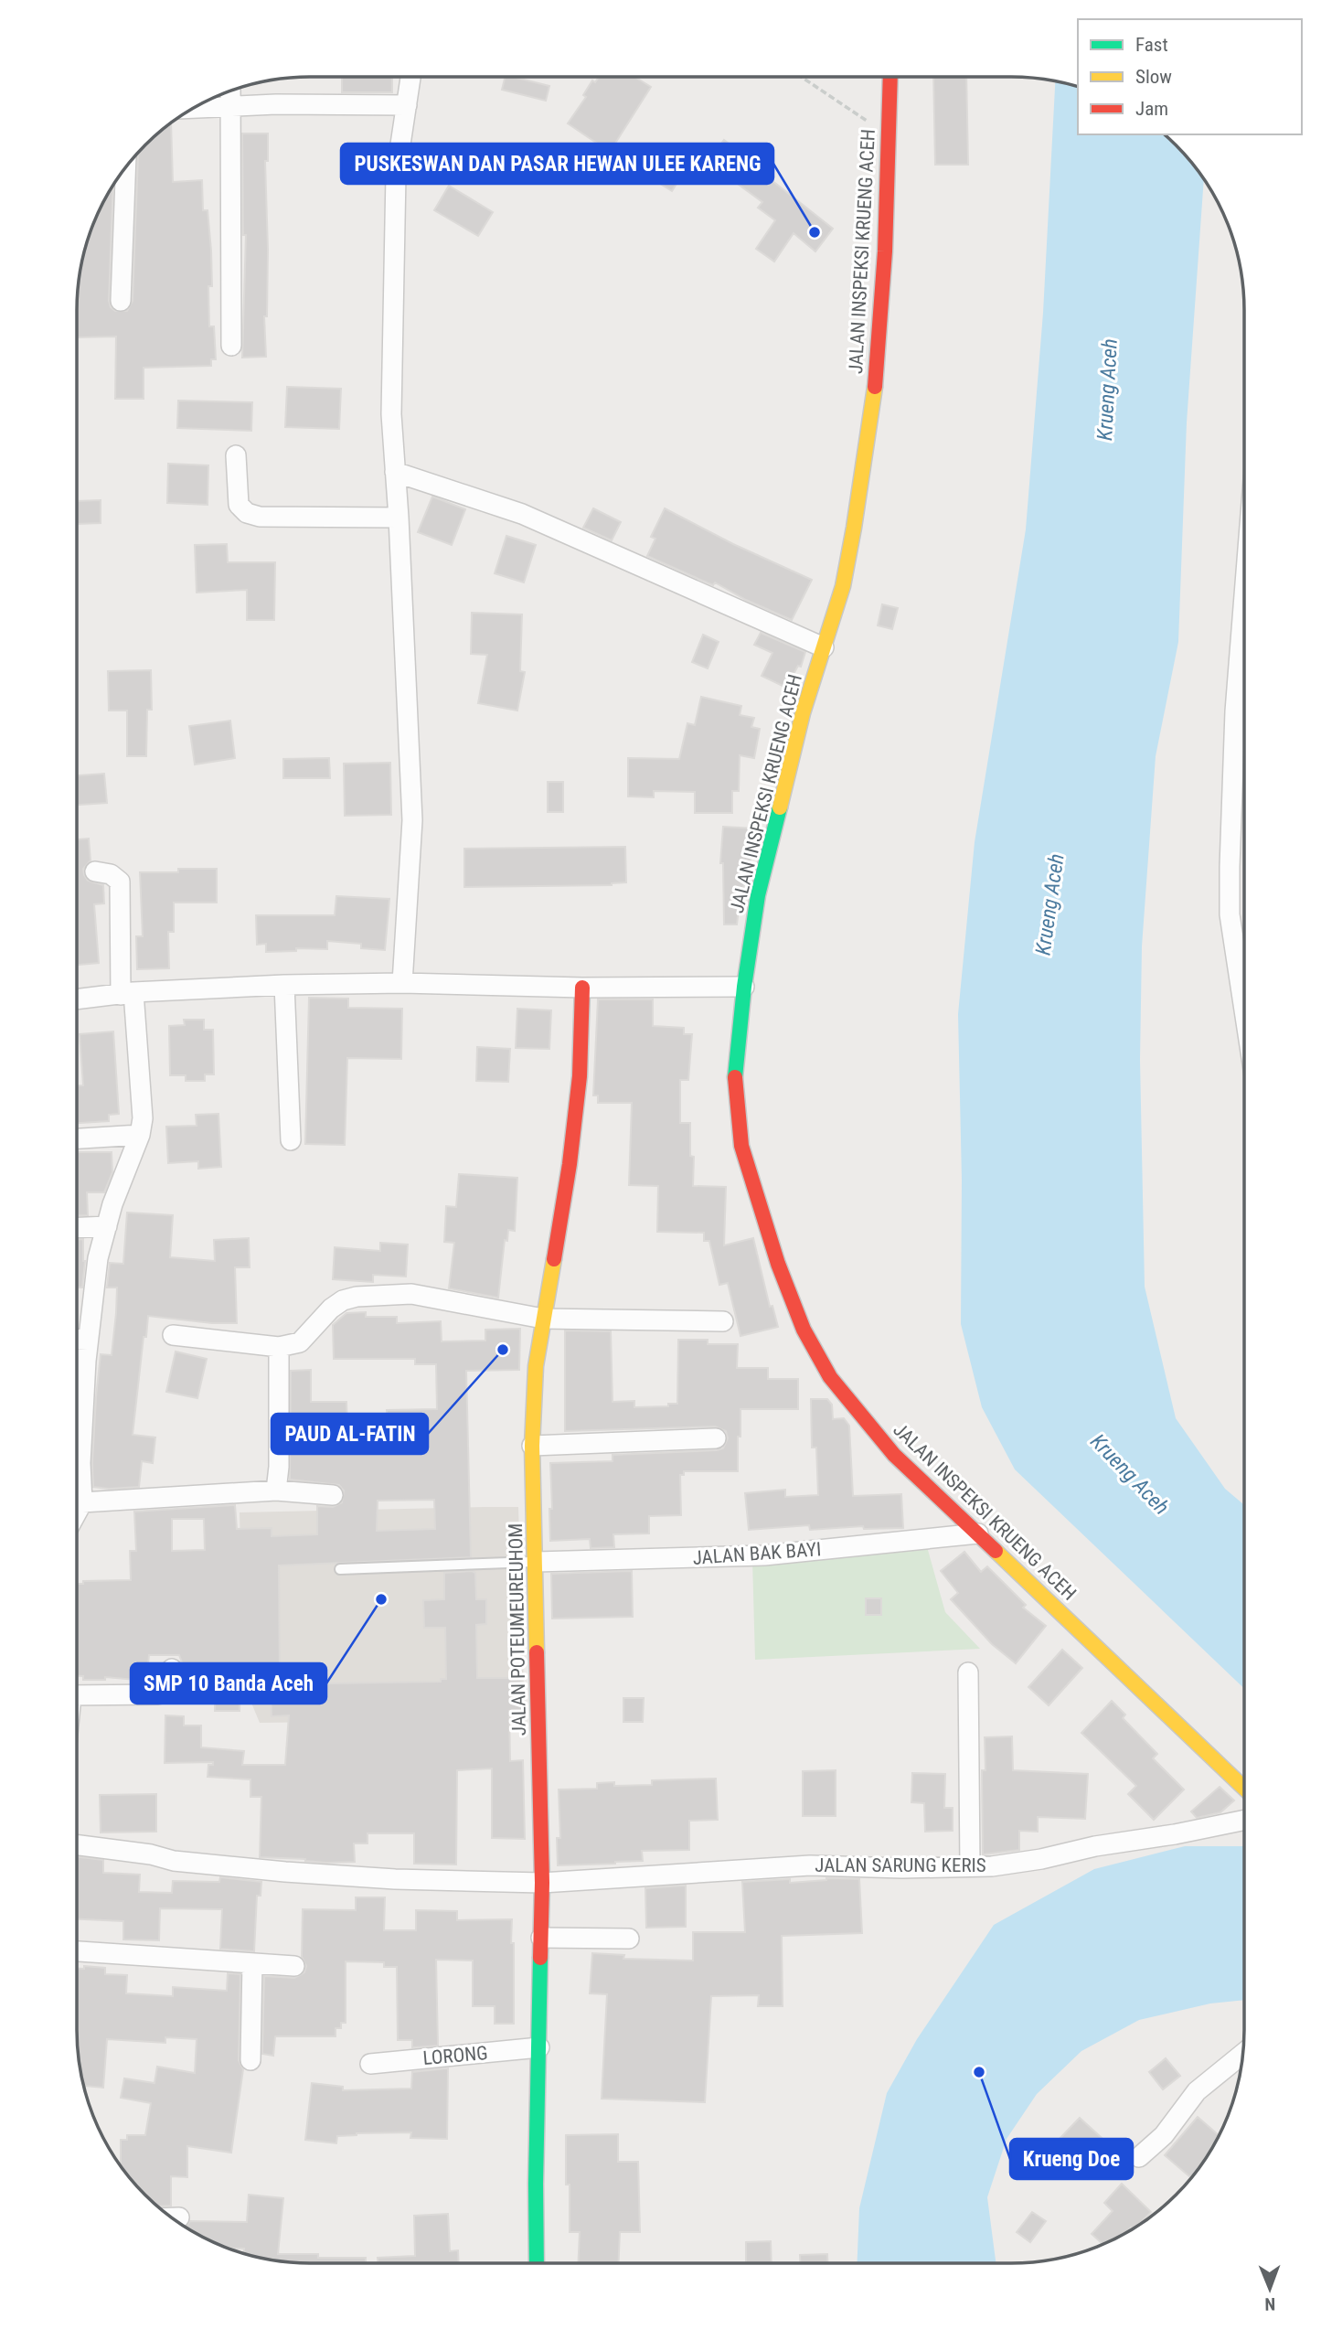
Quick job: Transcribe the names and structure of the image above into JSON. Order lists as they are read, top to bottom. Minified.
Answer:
{"streets":{"street":["JALAN INSPEKSI KRUENG ACEH","JALAN BAK BAYI","JALAN POTEUMEUREUHOM","JALAN SARUNG KERIS","LORONG"]},"crossings":[["JALAN INSPEKSI KRUENG ACEH","JALAN BAK BAYI"],["JALAN BAK BAYI","JALAN POTEUMEUREUHOM"],["JALAN POTEUMEUREUHOM","JALAN SARUNG KERIS"],["JALAN POTEUMEUREUHOM","LORONG"]],"water":["Krueng Aceh"],"places":["PUSKESWAN DAN PASAR HEWAN ULEE KARENG","PAUD AL-FATIN","SMP 10 Banda Aceh","Krueng Doe"],"legend":["Fast","Slow","Jam"],"north":"bottom"}
